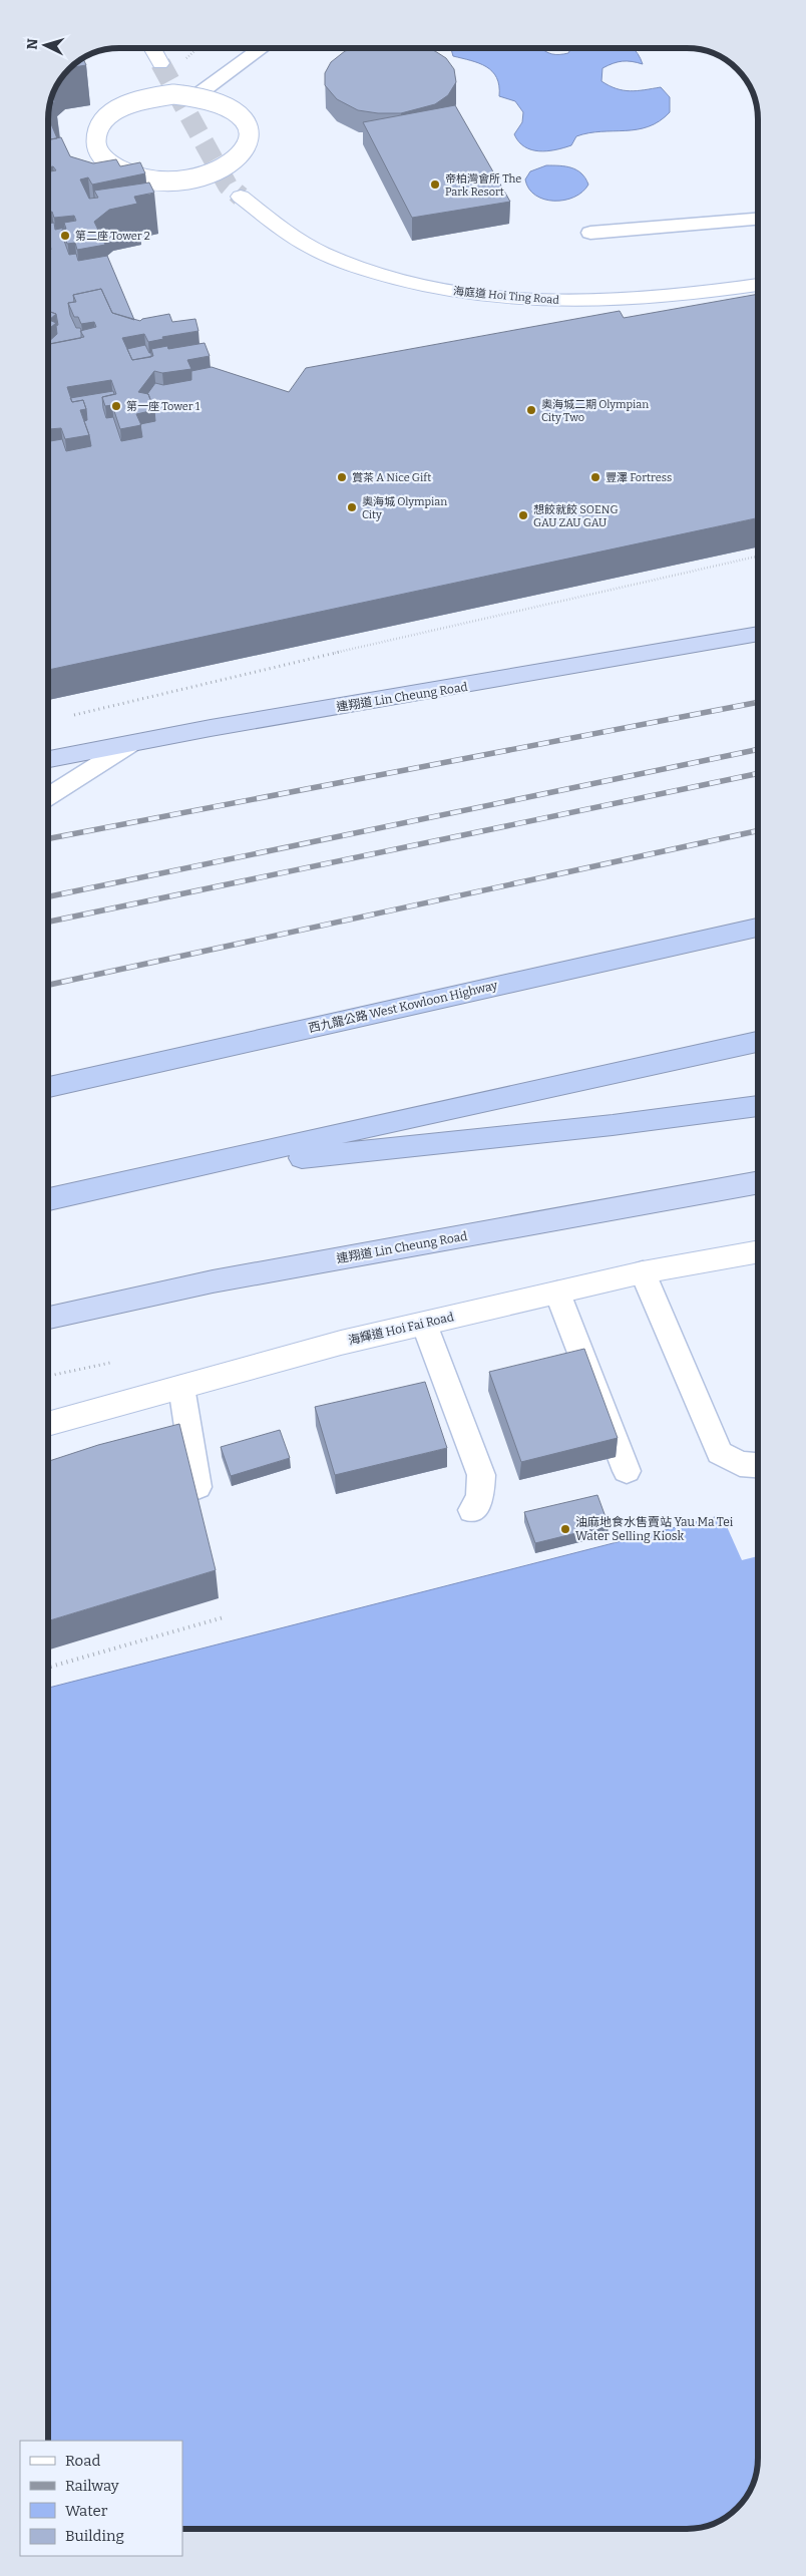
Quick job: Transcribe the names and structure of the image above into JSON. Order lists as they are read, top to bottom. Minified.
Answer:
{"streets":{"highway":["連翔道 Lin Cheung Road","西九龍公路 West Kowloon Highway"],"street":["海庭道 Hoi Ting Road","海輝道 Hoi Fai Road"]},"places":["帝柏灣會所 The Park Resort","第二座 Tower 2","第一座 Tower 1","奧海城二期 Olympian City Two","賞茶 A Nice Gift","豐澤 Fortress","奧海城 Olympian City","想餃就餃 SOENG GAU ZAU GAU","油麻地食水售賣站 Yau Ma Tei Water Selling Kiosk"],"legend":["Road","Railway","Water","Building"],"north":"left"}
